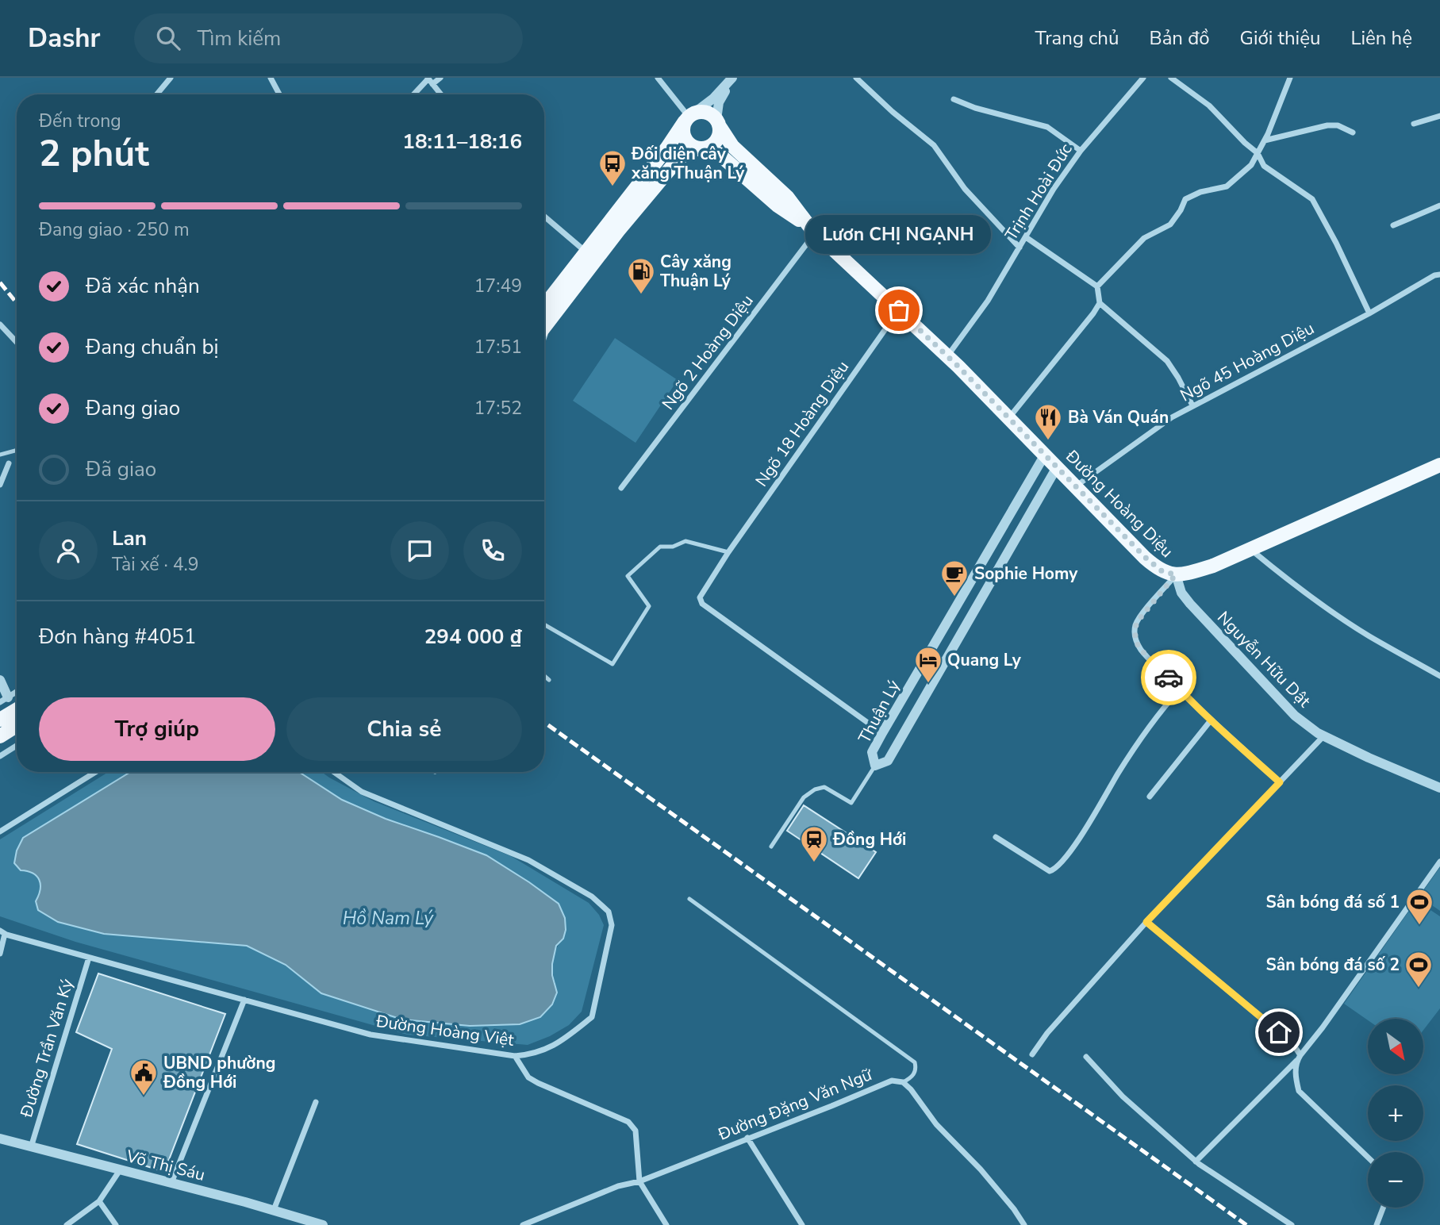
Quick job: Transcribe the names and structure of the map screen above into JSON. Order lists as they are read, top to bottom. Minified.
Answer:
{"streets":{"main road":["Đường Hoàng Diệu"],"street":["Trịnh Hoài Đức","Ngõ 2 Hoàng Diệu","Ngõ 45 Hoàng Diệu","Ngõ 18 Hoàng Diệu","Nguyễn Hữu Dật","Thuận Lý","Đường Hoàng Việt","Đường Trần Văn Ký","Đường Đặng Văn Ngữ","Võ Thị Sáu"]},"crossings":[["Trịnh Hoài Đức","Đường Hoàng Diệu"],["Ngõ 2 Hoàng Diệu","Đường Hoàng Diệu"],["Ngõ 45 Hoàng Diệu","Đường Hoàng Diệu"],["Ngõ 18 Hoàng Diệu","Đường Hoàng Diệu"],["Ngõ 18 Hoàng Diệu","Thuận Lý"],["Đường Hoàng Diệu","Nguyễn Hữu Dật"],["Đường Hoàng Diệu","Thuận Lý"],["Đường Hoàng Việt","Đường Trần Văn Ký"],["Đường Trần Văn Ký","Võ Thị Sáu"]],"water":["Hồ Nam Lý"],"places":{"bus stop":["Đối diện cây xăng Thuận Lý"],"fuel station":["Cây xăng Thuận Lý"],"other":["Lươn CHỊ NGẠNH"],"restaurant":["Bà Ván Quán"],"cafe":["Sophie Homy"],"hotel":["Quang Ly"],"station":["Đồng Hới"],"sports":["Sân bóng đá số 1","Sân bóng đá số 2"],"public building":["UBND phường Đồng Hới"]},"north":"bottom right","page":{"header":"Dashr","search":"Tìm kiếm","nav":["Trang chủ","Bản đồ","Giới thiệu","Liên hệ"],"heading":["2 phút","Đến trong","18:11–18:16"],"panel":["Lan","Tài xế · 4.9","Đơn hàng #4051","294 000 ₫"],"bar":"Đang giao · 250 m","bubble":"Lươn CHỊ NGẠNH","list":[["Đã xác nhận","17:49"],["Đang chuẩn bị","17:51"],["Đang giao","17:52"],"Đã giao"],"buttons":["Trợ giúp","Chia sẻ"],"map_buttons":["+","−"]}}
